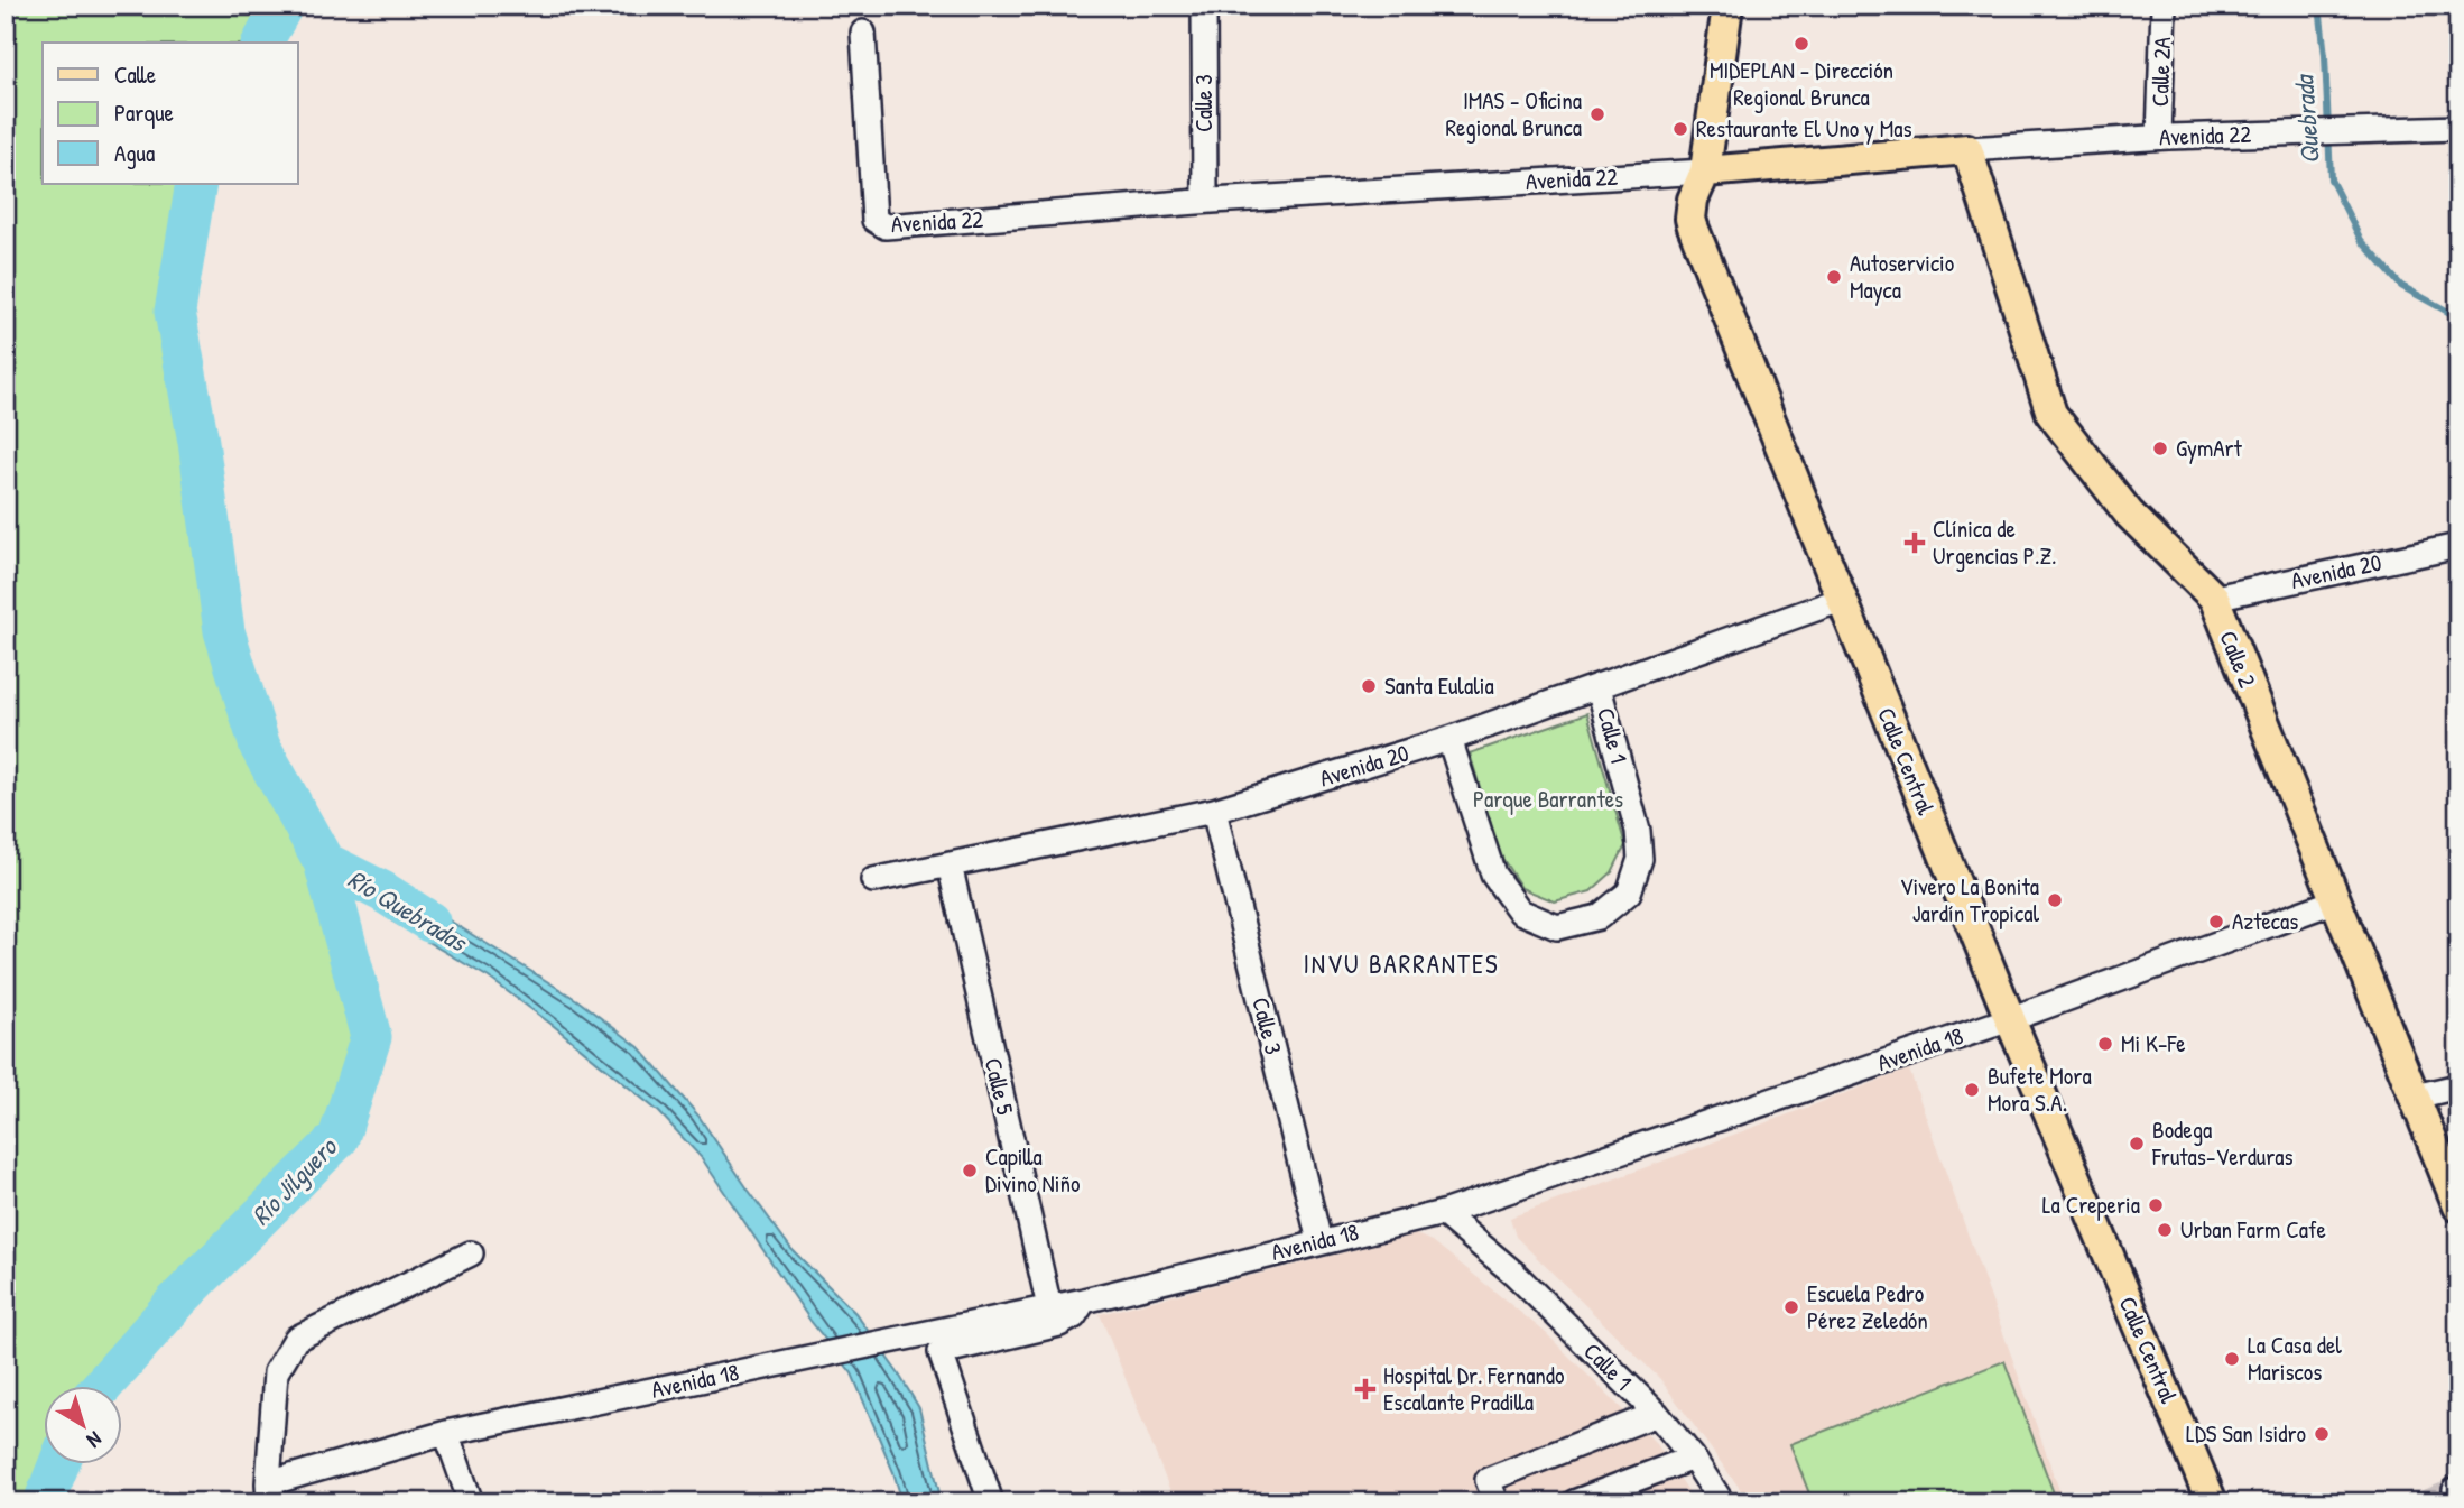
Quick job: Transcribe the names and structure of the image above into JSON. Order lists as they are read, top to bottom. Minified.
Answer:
{"streets":{"main road":["Avenida 22","Calle 2","Calle Central"],"street":["Calle 2A","Calle 3","Avenida 20","Calle 1","Avenida 18","Calle 5"]},"crossings":[["Calle 2A","Avenida 22"],["Calle 3","Avenida 22"],["Calle 3","Avenida 20"],["Calle 3","Avenida 18"],["Avenida 22","Calle 2"],["Avenida 22","Calle Central"],["Avenida 20","Calle 2"],["Avenida 20","Calle 1"],["Avenida 20","Calle Central"],["Avenida 20","Calle 5"],["Calle 2","Avenida 18"],["Calle 1","Avenida 18"],["Calle Central","Avenida 18"],["Avenida 18","Calle 5"]],"districts":["INVU BARRANTES"],"water":["Quebrada","Río Quebradas","Río Jilguero"],"parks":["Parque Barrantes"],"places":{"other":["MIDEPLAN - Dirección Regional Brunca","IMAS - Oficina Regional Brunca","Restaurante El Uno y Mas","Autoservicio Mayca","GymArt","Santa Eulalia","Vivero La Bonita Jardín Tropical","Aztecas","Mi K-Fe","Bufete Mora Mora S.A.","Bodega Frutas-Verduras","Capilla Divino Niño","La Creperia","Urban Farm Cafe","Escuela Pedro Pérez Zeledón","La Casa del Mariscos","LDS San Isidro"],"health":["Clínica de Urgencias P.Z.","Hospital Dr. Fernando Escalante Pradilla"]},"legend":["Calle","Parque","Agua"],"north":"bottom right"}
